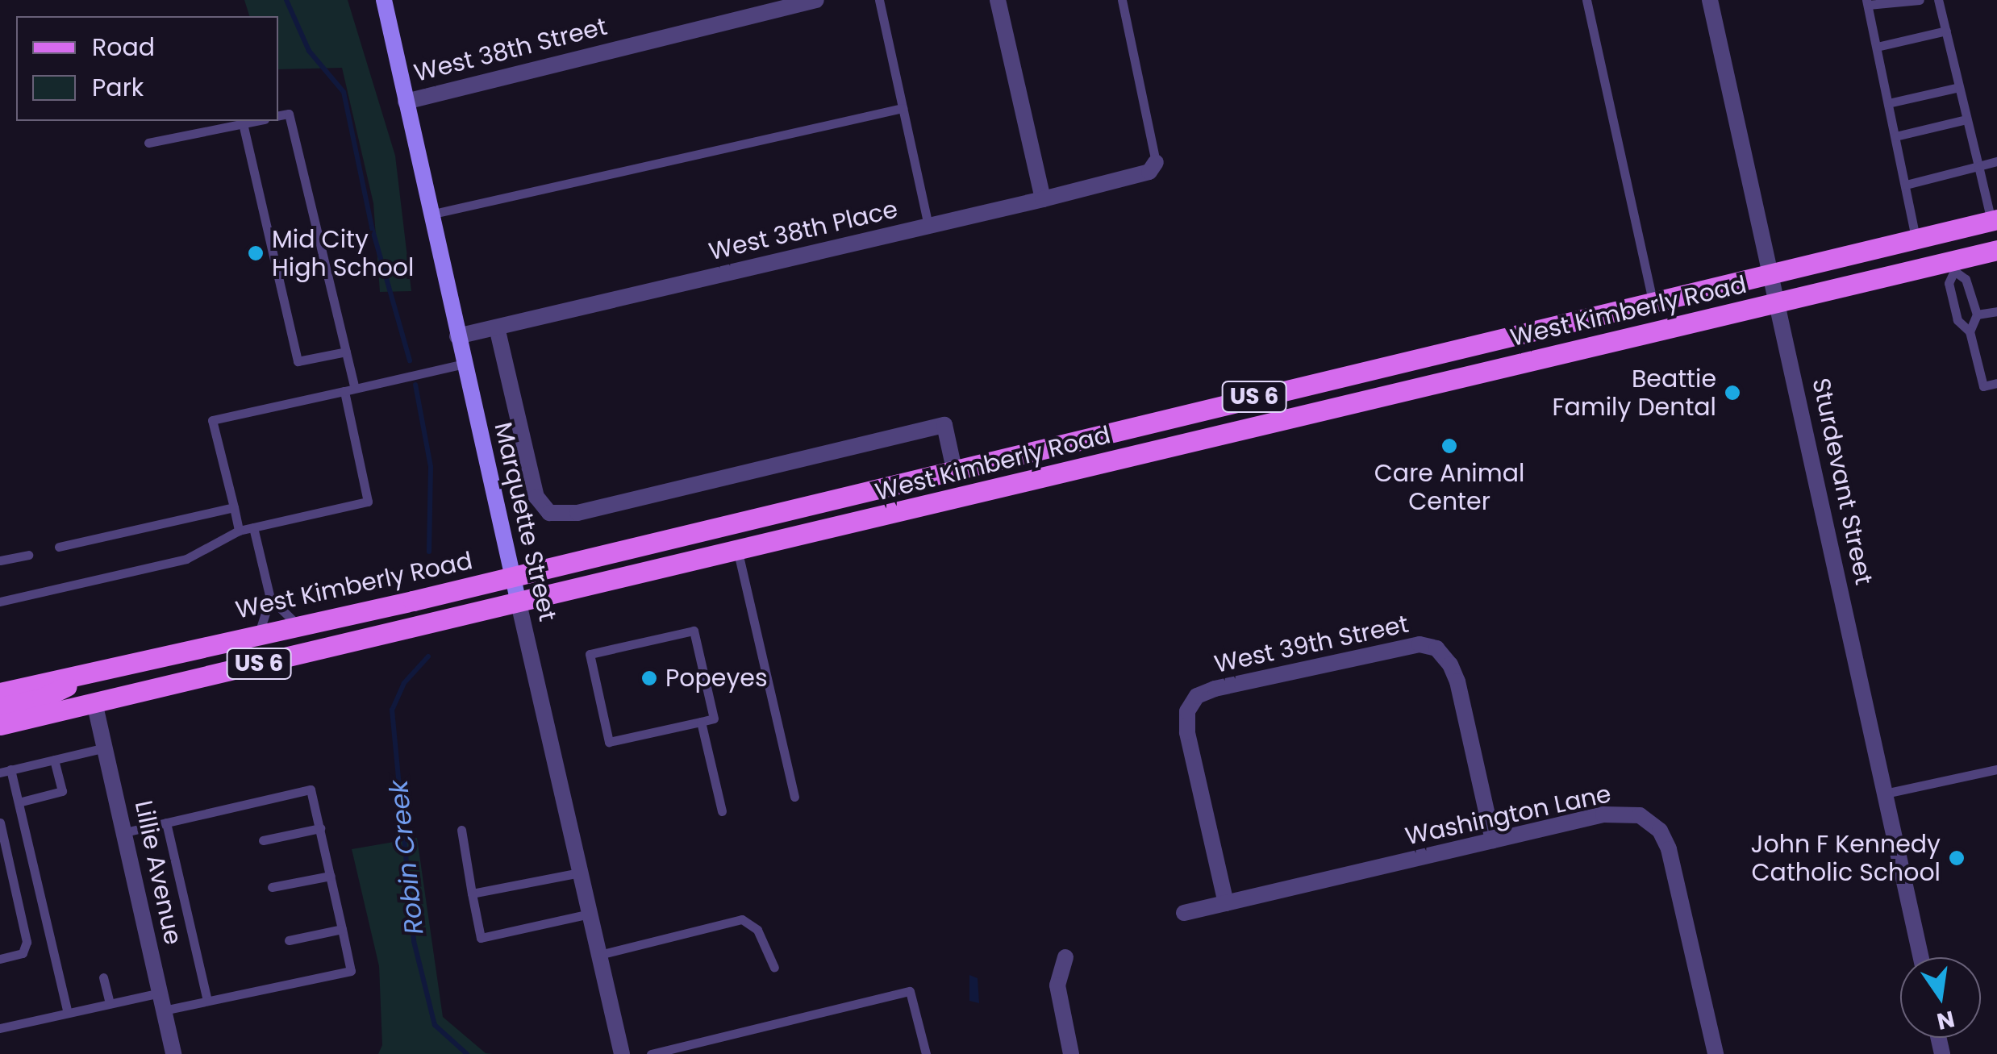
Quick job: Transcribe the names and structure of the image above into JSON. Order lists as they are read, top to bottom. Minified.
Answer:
{"streets":{"main road":["West Kimberly Road","US 6","Marquette Street"],"street":["West 38th Street","West 38th Place","Sturdevant Street","West 39th Street","Washington Lane","Lillie Avenue"]},"crossings":[["West 38th Street","Marquette Street"],["West 38th Place","Marquette Street"],["West Kimberly Road","Sturdevant Street"],["West Kimberly Road","Marquette Street"],["West Kimberly Road","Lillie Avenue"],["West 39th Street","Washington Lane"]],"water":["Robin Creek"],"places":["Mid City High School","Beattie Family Dental","Care Animal Center","Popeyes","John F Kennedy Catholic School"],"legend":["Road","Park"],"north":"bottom"}
